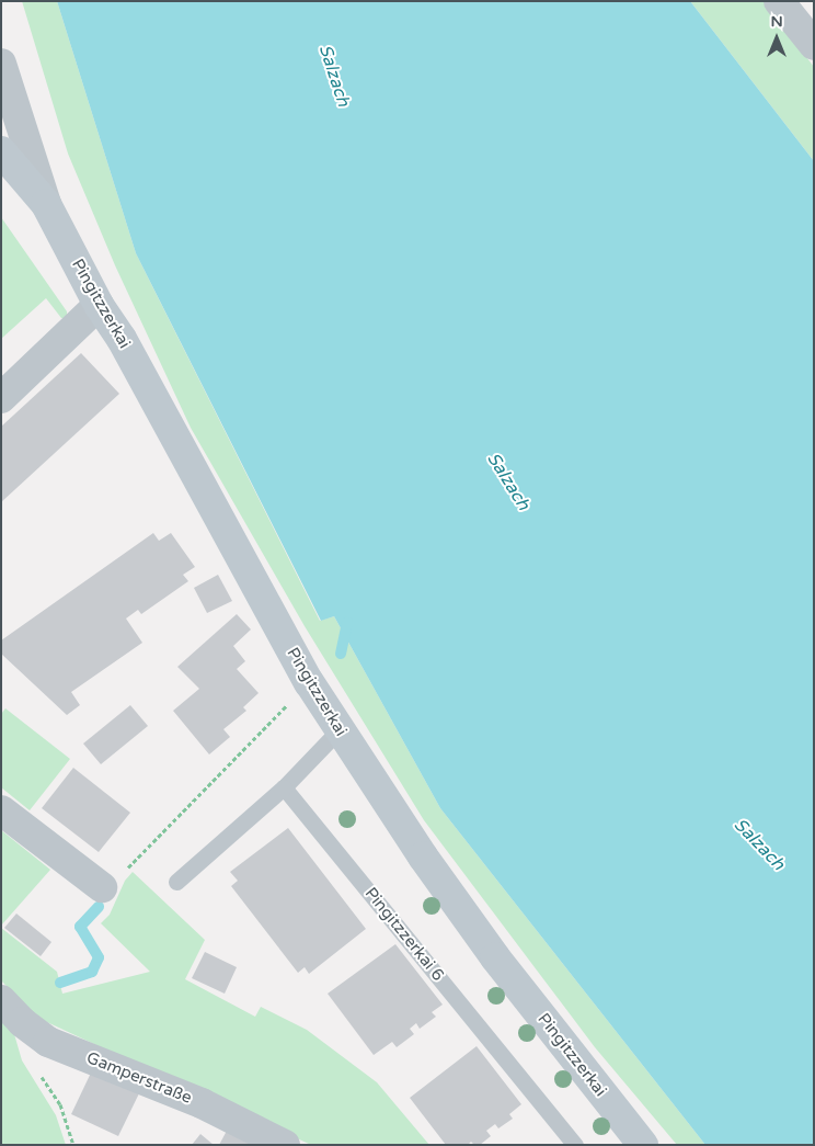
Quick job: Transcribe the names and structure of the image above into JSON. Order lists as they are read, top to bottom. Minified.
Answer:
{"streets":{"street":["Pingitzzerkai","Gamperstraße"],"lane":["Pingitzzerkai 6"]},"water":["Salzach"],"north":"top"}
